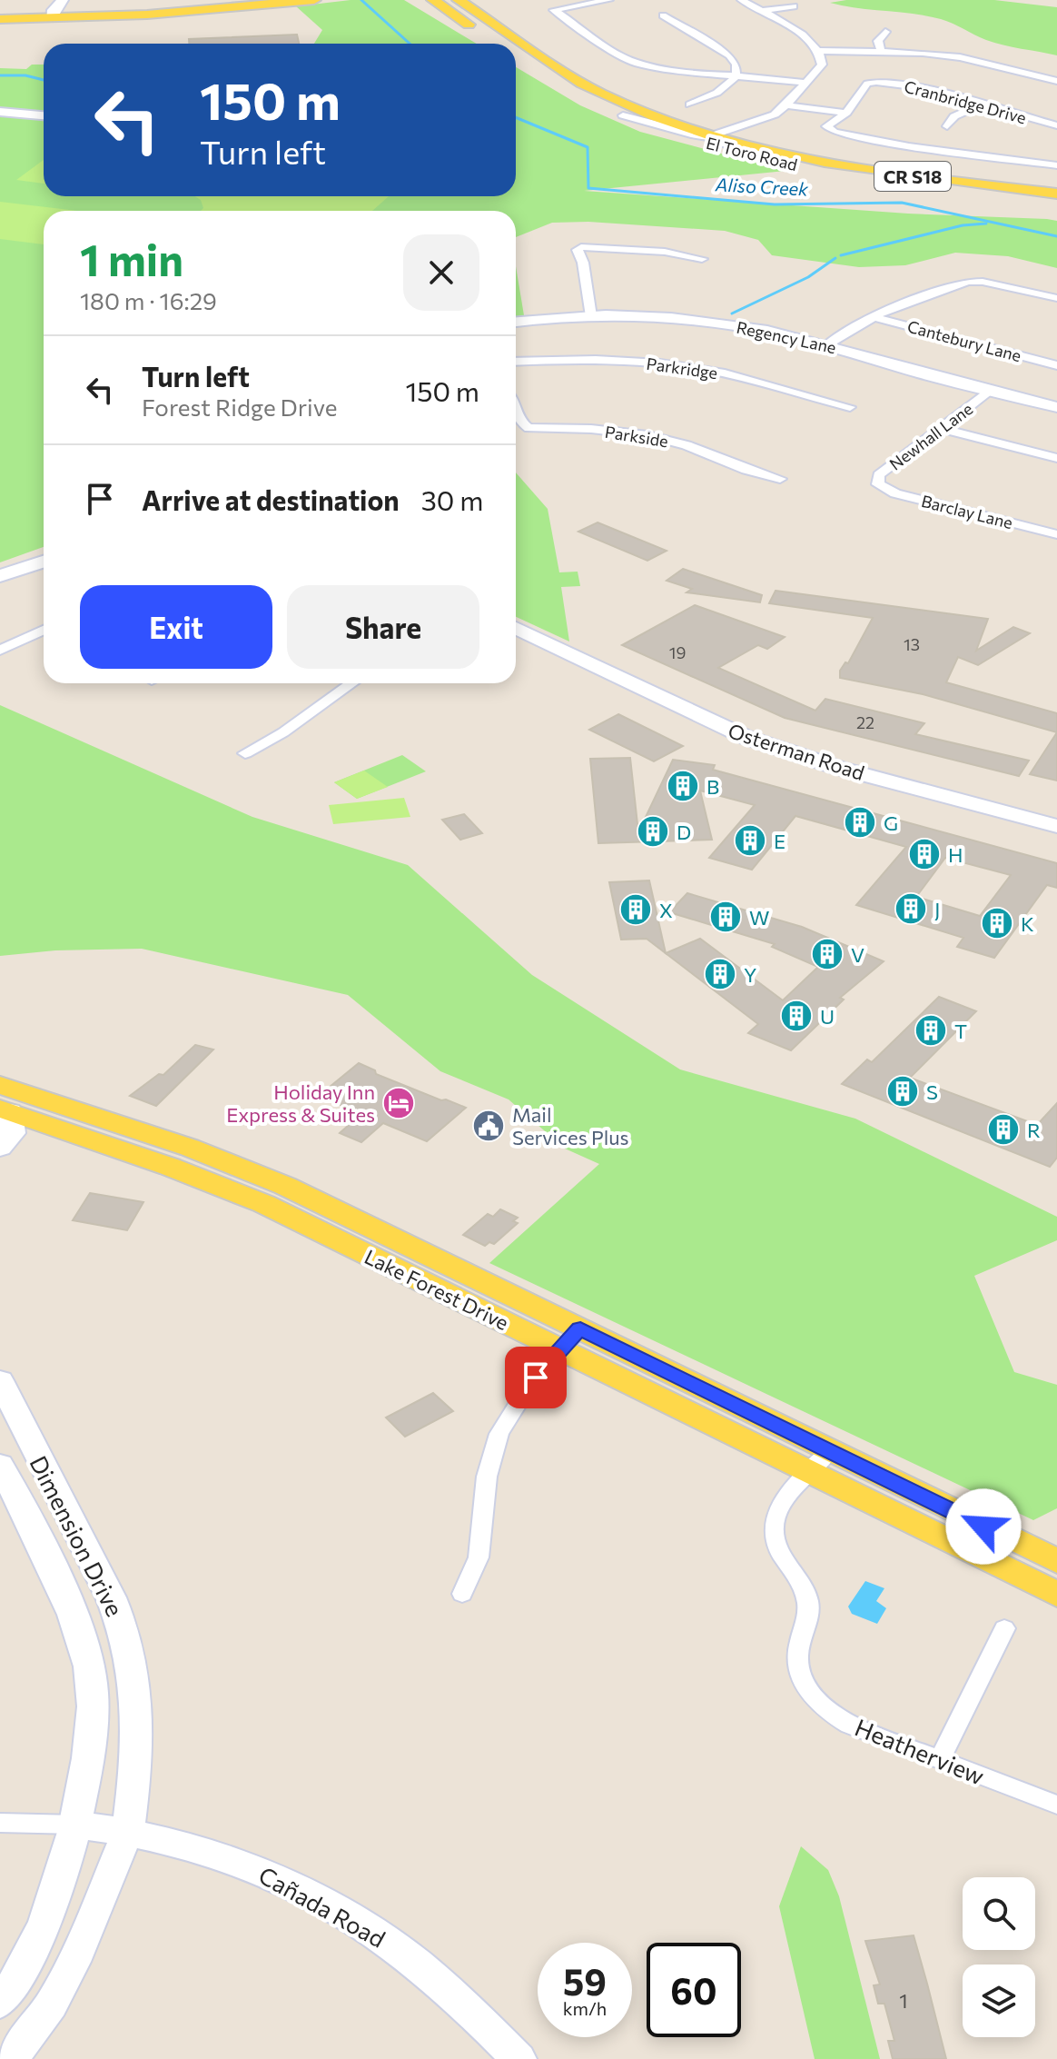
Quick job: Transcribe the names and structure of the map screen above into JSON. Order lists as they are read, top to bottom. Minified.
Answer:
{"streets":{"main road":["El Toro Road","CR S18","Lake Forest Drive"],"street":["Cranbridge Drive","Regency Lane","Cantebury Lane","Parkridge","Parkside","Newhall Lane","Barclay Lane","Osterman Road","Dimension Drive","Heatherview","Cañada Road"]},"crossings":[["Regency Lane","Newhall Lane"],["Newhall Lane","Barclay Lane"],["Lake Forest Drive","Heatherview"],["Dimension Drive","Cañada Road"]],"water":["Aliso Creek"],"places":{"building":["B","G","D","E","H","J","X","W","K","V","Y","U","T","S","R"],"hotel":["Holiday Inn Express & Suites"],"public building":["Mail Services Plus"]},"house_numbers":["13","19","22","1"],"page":{"turn":["150 m","Turn left"],"heading":["1 min","180 m · 16:29"],"list":[{"name":"Turn left","note":"Forest Ridge Drive","value":"150 m"},{"name":"Arrive at destination","value":"30 m"}],"buttons":["Exit","Share"],"speed":"59 km/h","limit":"60"}}
